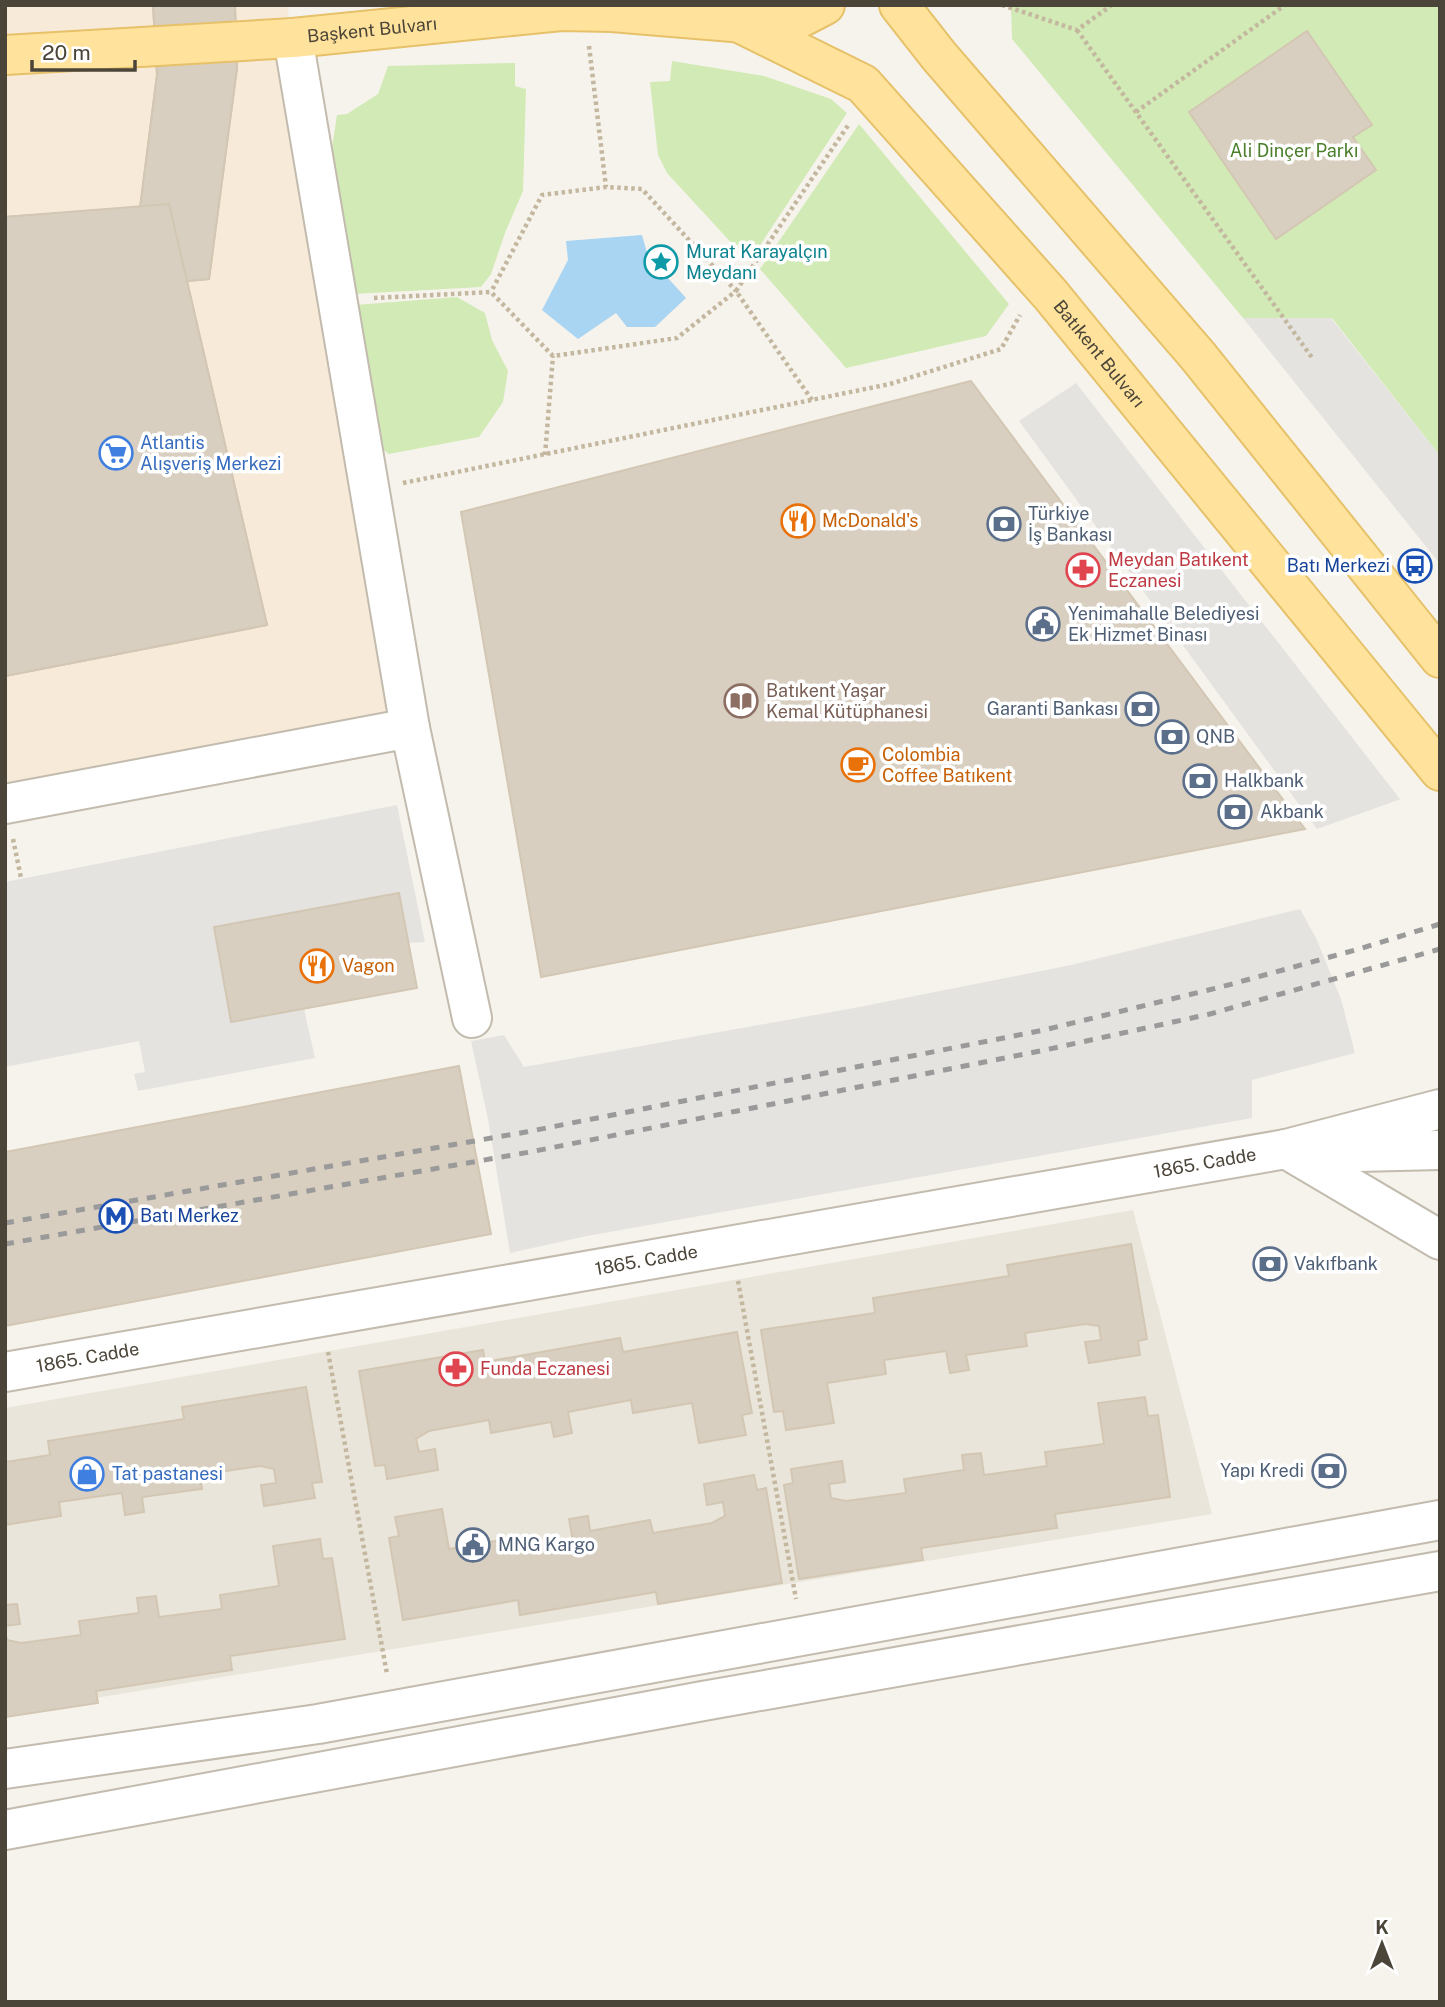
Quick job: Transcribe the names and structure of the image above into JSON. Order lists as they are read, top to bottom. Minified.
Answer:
{"streets":{"main road":["Başkent Bulvarı","Batıkent Bulvarı"],"street":["1865. Cadde"]},"crossings":[["Başkent Bulvarı","Batıkent Bulvarı"]],"parks":["Ali Dinçer Parkı"],"places":{"place":["Murat Karayalçın Meydanı"],"supermarket":["Atlantis Alışveriş Merkezi"],"restaurant":["McDonald's","Vagon"],"bank":["Türkiye İş Bankası","Garanti Bankası","QNB","Halkbank","Akbank","Vakıfbank","Yapı Kredi"],"bus stop":["Batı Merkezi"],"pharmacy":["Meydan Batıkent Eczanesi","Funda Eczanesi"],"public building":["Yenimahalle Belediyesi Ek Hizmet Binası","MNG Kargo"],"library":["Batıkent Yaşar Kemal Kütüphanesi"],"cafe":["Colombia Coffee Batıkent"],"metro station":["Batı Merkez"],"shop":["Tat pastanesi"]},"scale_bar":"20 m","north":"top"}
